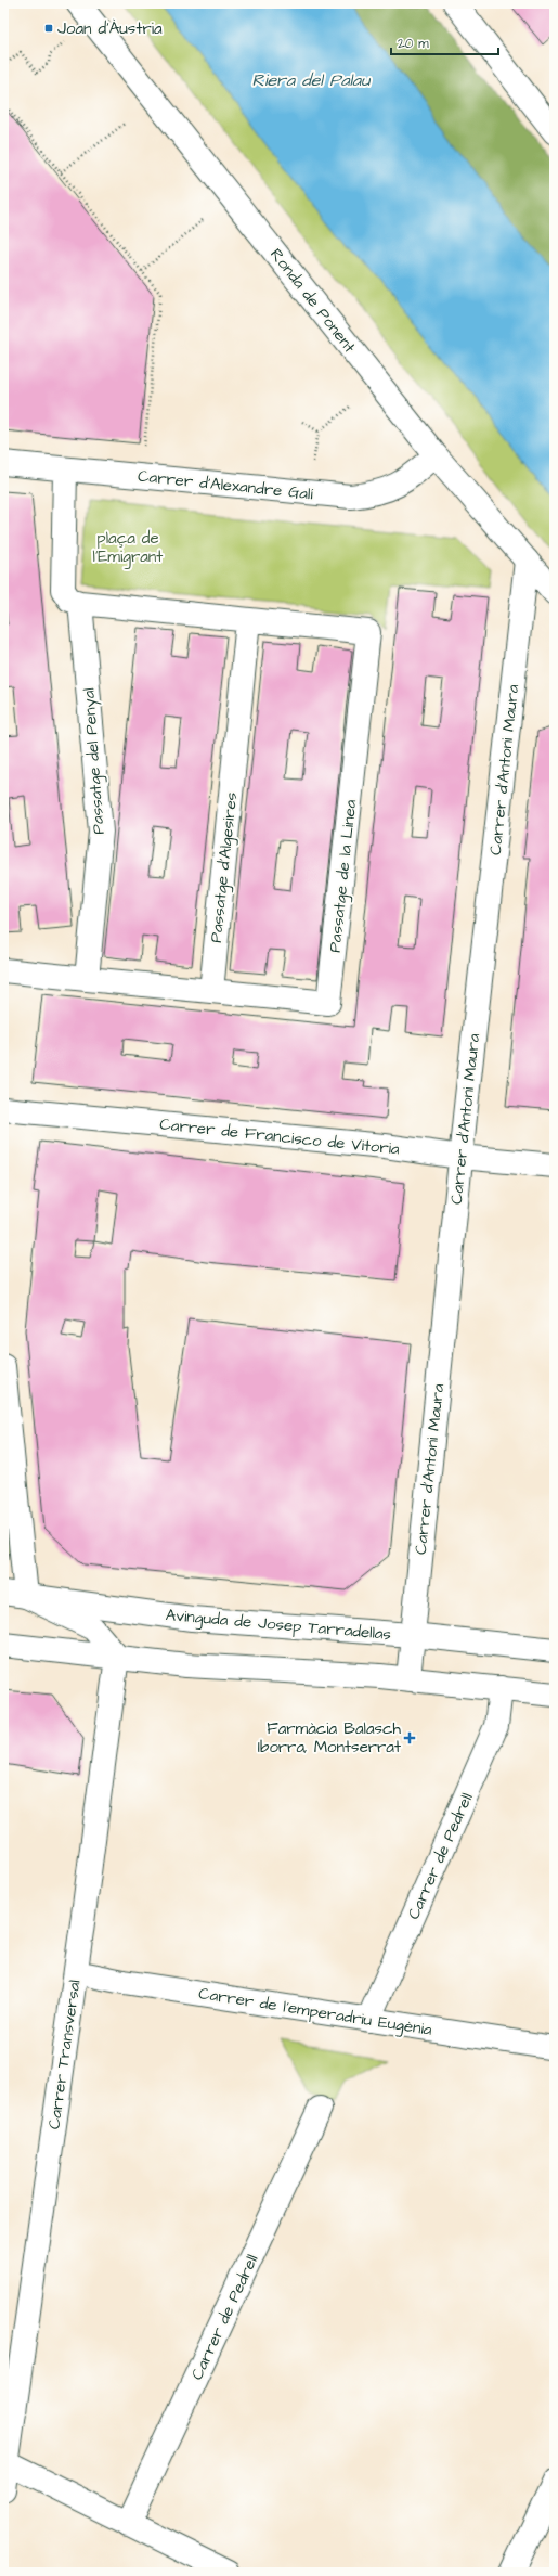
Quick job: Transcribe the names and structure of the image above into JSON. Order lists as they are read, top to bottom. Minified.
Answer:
{"streets":{"street":["Ronda de Ponent","Carrer d'Alexandre Galí","Passatge del Penyal","Carrer d'Antoni Maura","Passatge d'Algesires","Passatge de la Linea","Carrer de Francisco de Vitoria","Avinguda de Josep Tarradellas","Carrer de Pedrell","Carrer de l'emperadriu Eugènia","Carrer Transversal"]},"crossings":[["Ronda de Ponent","Carrer d'Alexandre Galí"],["Ronda de Ponent","Carrer d'Antoni Maura"],["Carrer d'Antoni Maura","Carrer de Francisco de Vitoria"],["Carrer d'Antoni Maura","Avinguda de Josep Tarradellas"],["Passatge d'Algesires","Passatge de la Linea"],["Carrer de Pedrell","Carrer de l'emperadriu Eugènia"],["Carrer de l'emperadriu Eugènia","Carrer Transversal"]],"water":["Riera del Palau"],"parks":["plaça de l'Emigrant"],"places":{"transit":["Joan d'Àustria"],"health":["Farmàcia Balasch Iborra, Montserrat"]},"scale_bar":"20 m"}
